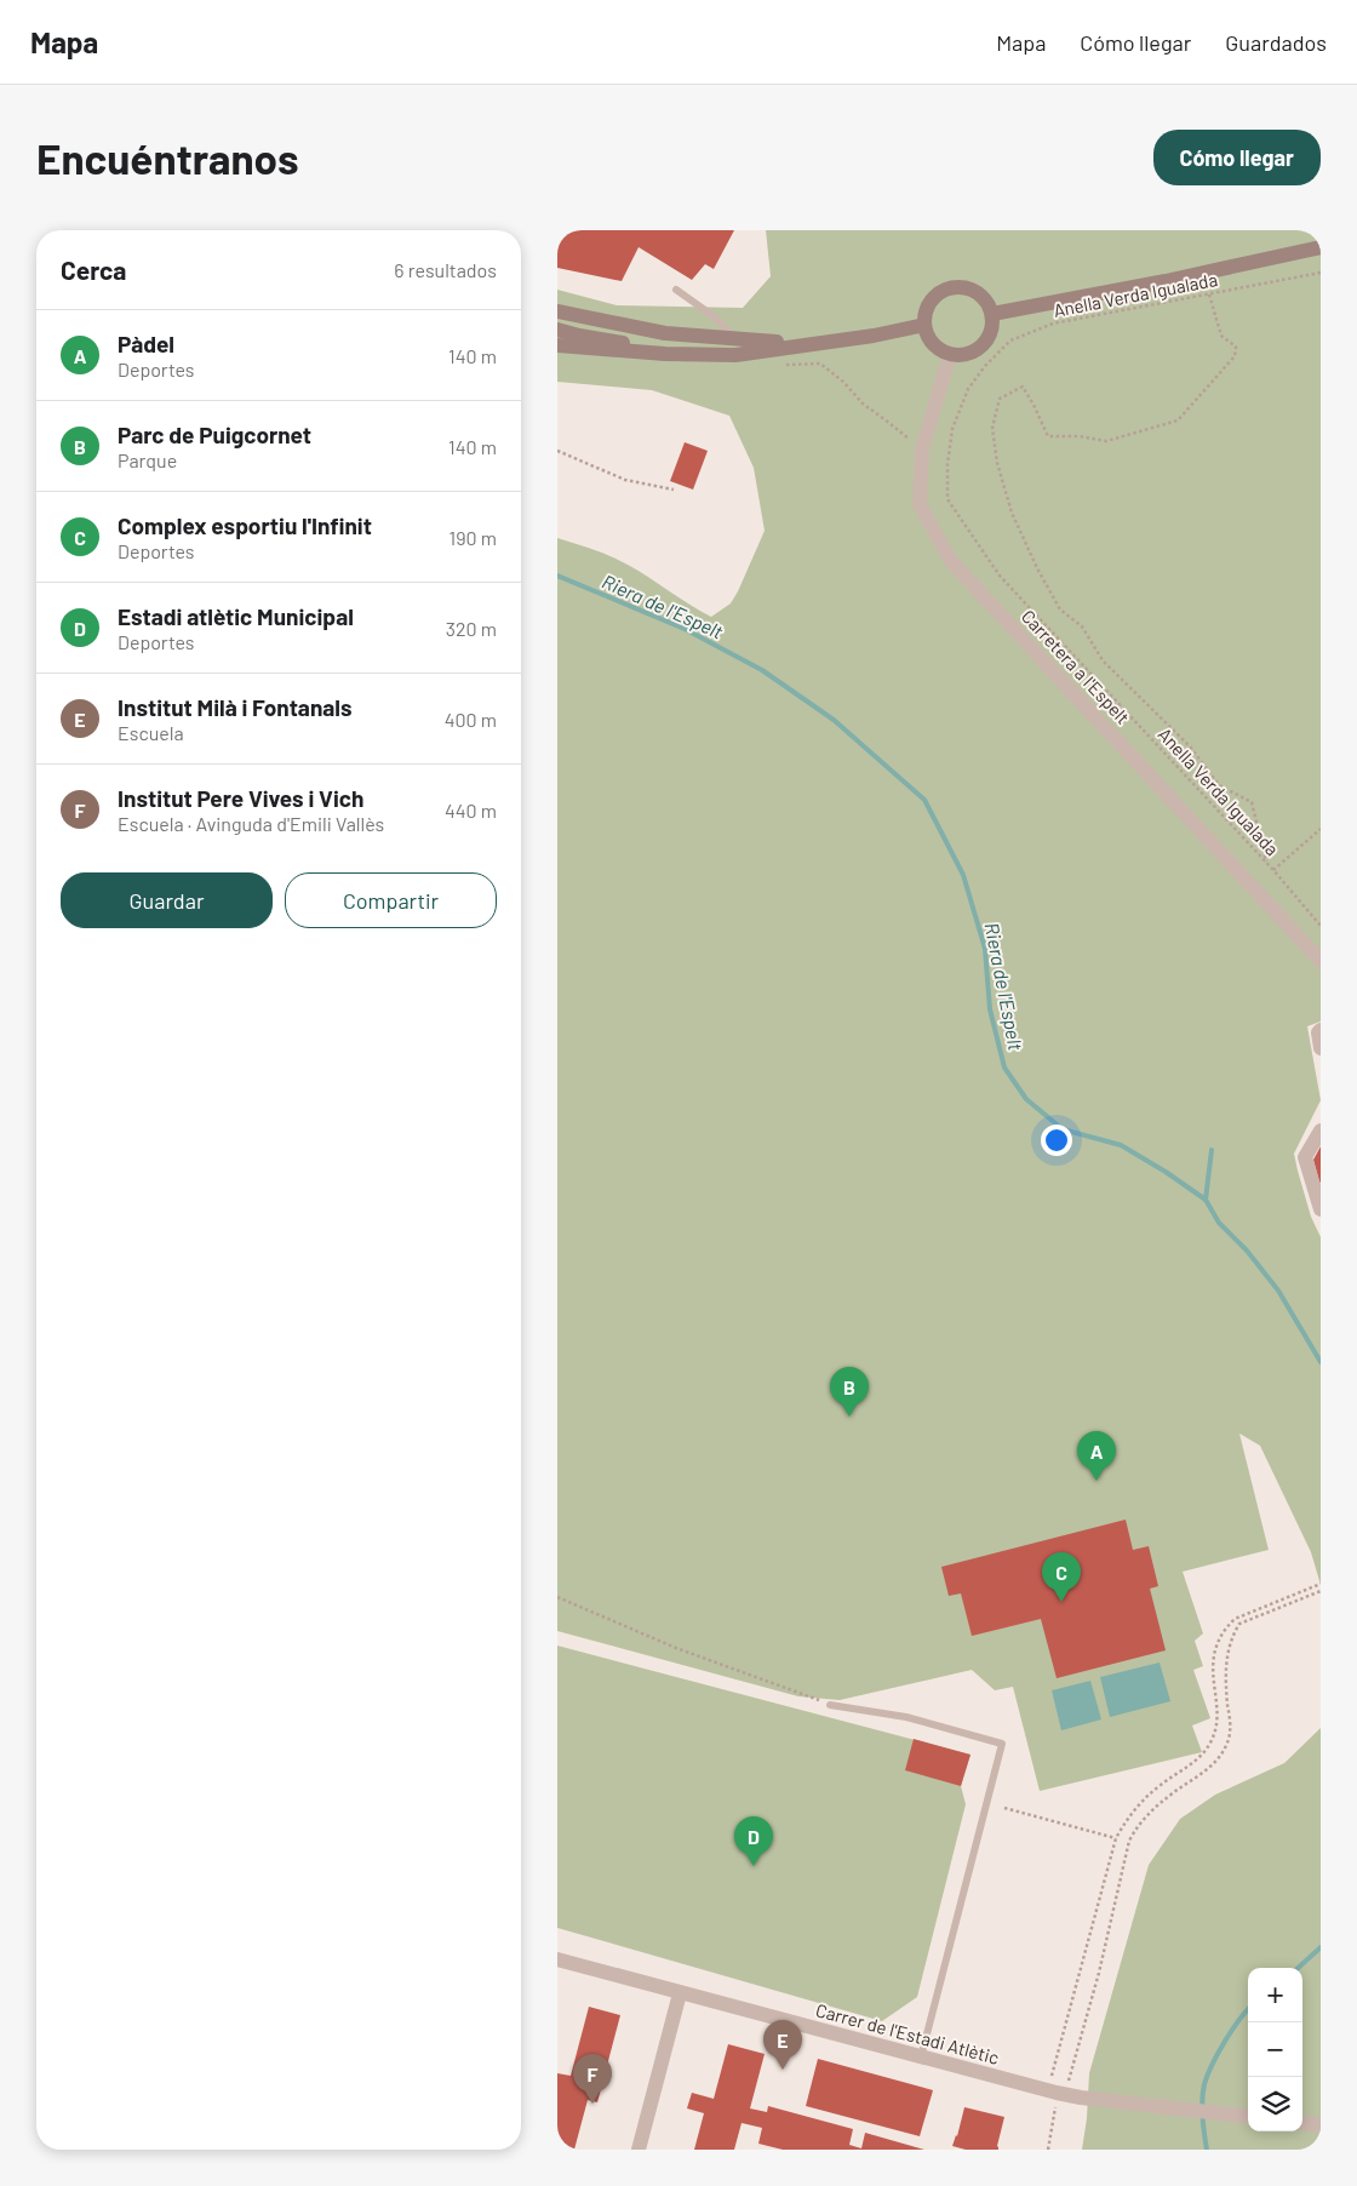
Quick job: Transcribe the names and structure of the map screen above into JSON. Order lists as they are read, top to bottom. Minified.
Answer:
{"streets":{"street":["Carretera a l'Espelt","Carrer de l'Estadi Atlètic"],"path":["Anella Verda Igualada"]},"water":["Riera de l'Espelt"],"page":{"header":"Mapa","nav":["Mapa","Cómo llegar","Guardados"],"buttons":["Cómo llegar",["Guardar","Compartir"]],"title":"Encuéntranos","heading":["Cerca","6 resultados"],"list":[{"mark":"A","name":"Pàdel","note":"Deportes","value":"140 m"},{"mark":"B","name":"Parc de Puigcornet","note":"Parque","value":"140 m"},{"mark":"C","name":"Complex esportiu l'Infinit","note":"Deportes","value":"190 m"},{"mark":"D","name":"Estadi atlètic Municipal","note":"Deportes","value":"320 m"},{"mark":"E","name":"Institut Milà i Fontanals","note":"Escuela","value":"400 m"},{"mark":"F","name":"Institut Pere Vives i Vich","note":"Escuela · Avinguda d'Emili Vallès","value":"440 m"}],"pins":["B","A","C","D","E","F"],"map_buttons":["+","−"]}}
